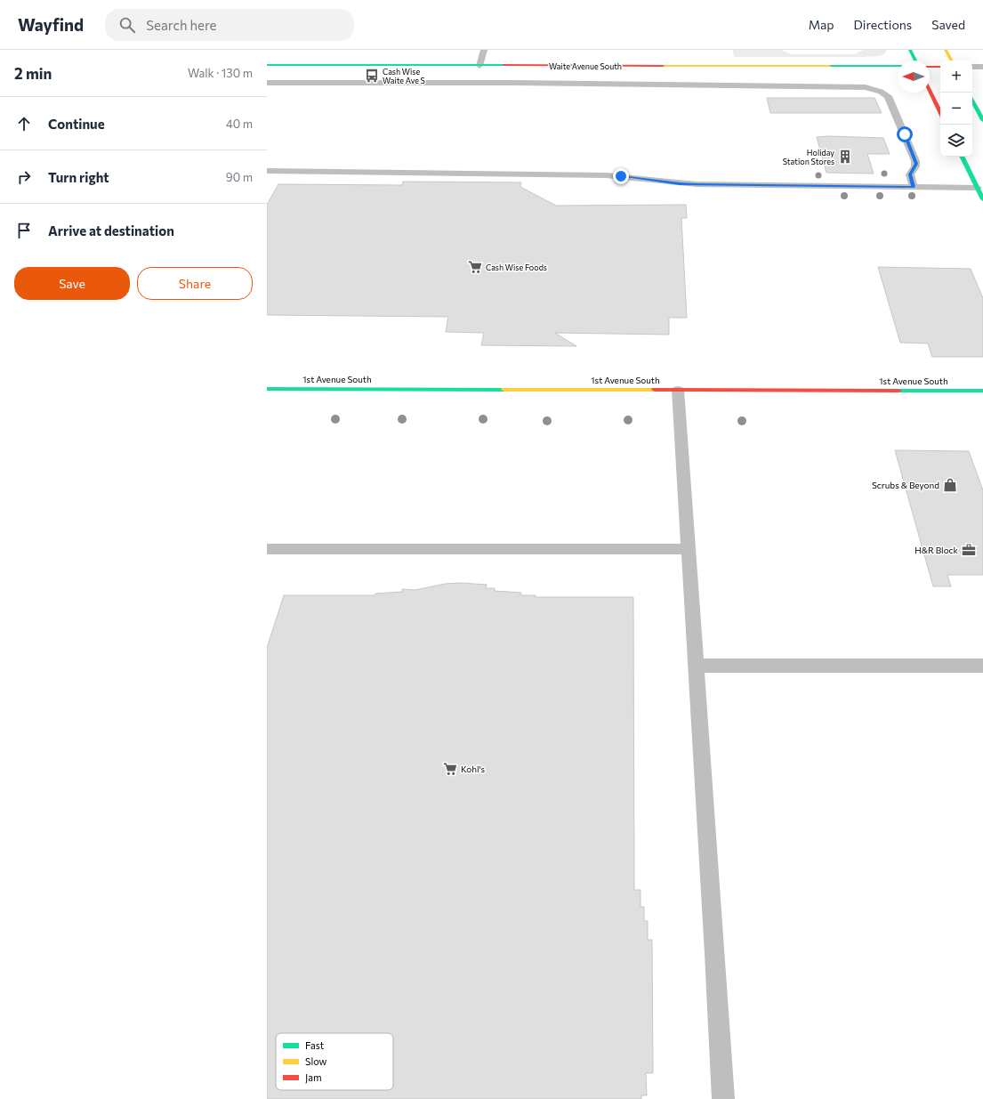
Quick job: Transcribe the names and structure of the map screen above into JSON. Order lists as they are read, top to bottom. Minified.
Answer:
{"streets":{"main road":["Waite Avenue South","1st Avenue South"]},"places":{"bus stop":["Cash Wise Waite Ave S"],"building":["Holiday Station Stores"],"supermarket":["Cash Wise Foods","Kohl's"],"shop":["Scrubs & Beyond"],"office":["H&R Block"]},"legend":["Fast","Slow","Jam"],"north":"left","page":{"header":"Wayfind","search":"Search here","nav":["Map","Directions","Saved"],"heading":["2 min","Walk · 130 m"],"map_buttons":["+","−"],"list":[["Continue","40 m"],["Turn right","90 m"],"Arrive at destination"],"buttons":["Save","Share"]}}
